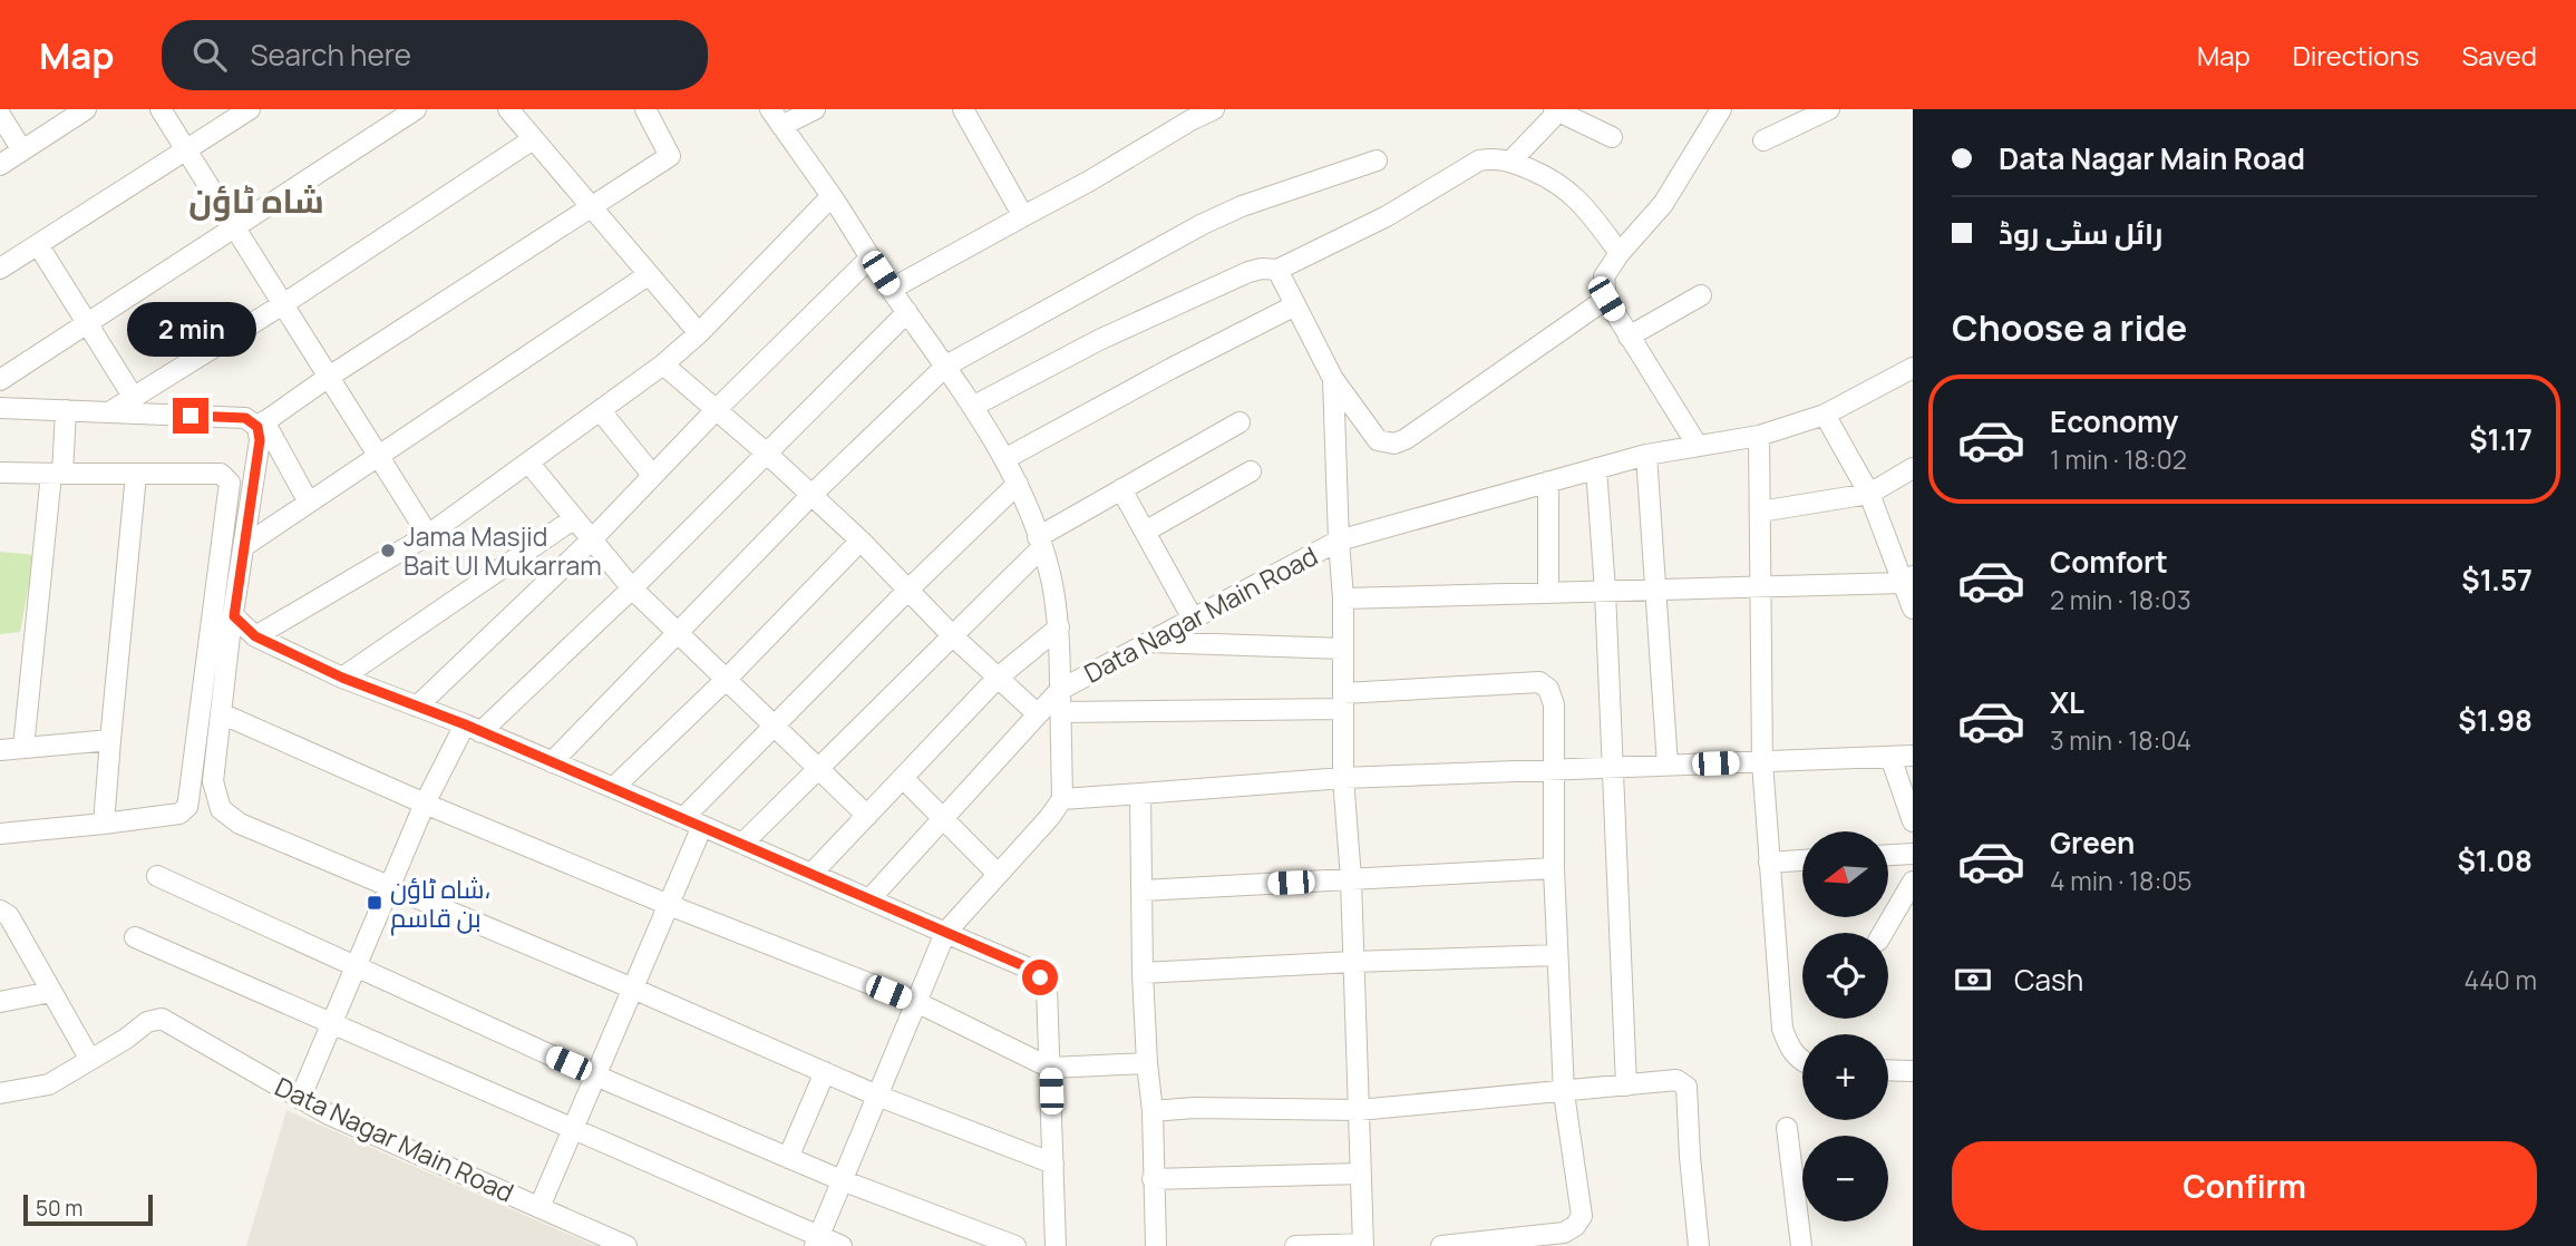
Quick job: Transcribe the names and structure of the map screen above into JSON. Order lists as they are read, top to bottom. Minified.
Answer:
{"streets":{"street":["Data Nagar Main Road"]},"districts":["شاہ ٹاؤن"],"places":{"other":["Jama Masjid Bait Ul Mukarram"],"transit":["شاہ ٹاؤن، بن قاسم"]},"scale_bar":"50 m","north":"left","page":{"header":"Map","search":"Search here","nav":["Map","Directions","Saved"],"banner":["Data Nagar Main Road","رائل سٹی روڈ"],"heading":"Choose a ride","bubble":"2 min","list":[{"name":"Economy","note":"1 min · 18:02","value":"$1.17"},{"name":"Comfort","note":"2 min · 18:03","value":"$1.57"},{"name":"XL","note":"3 min · 18:04","value":"$1.98"},{"name":"Green","note":"4 min · 18:05","value":"$1.08"}],"map_buttons":["+","−"],"pay":["Cash","440 m"],"buttons":"Confirm","scale":"50 m"}}
